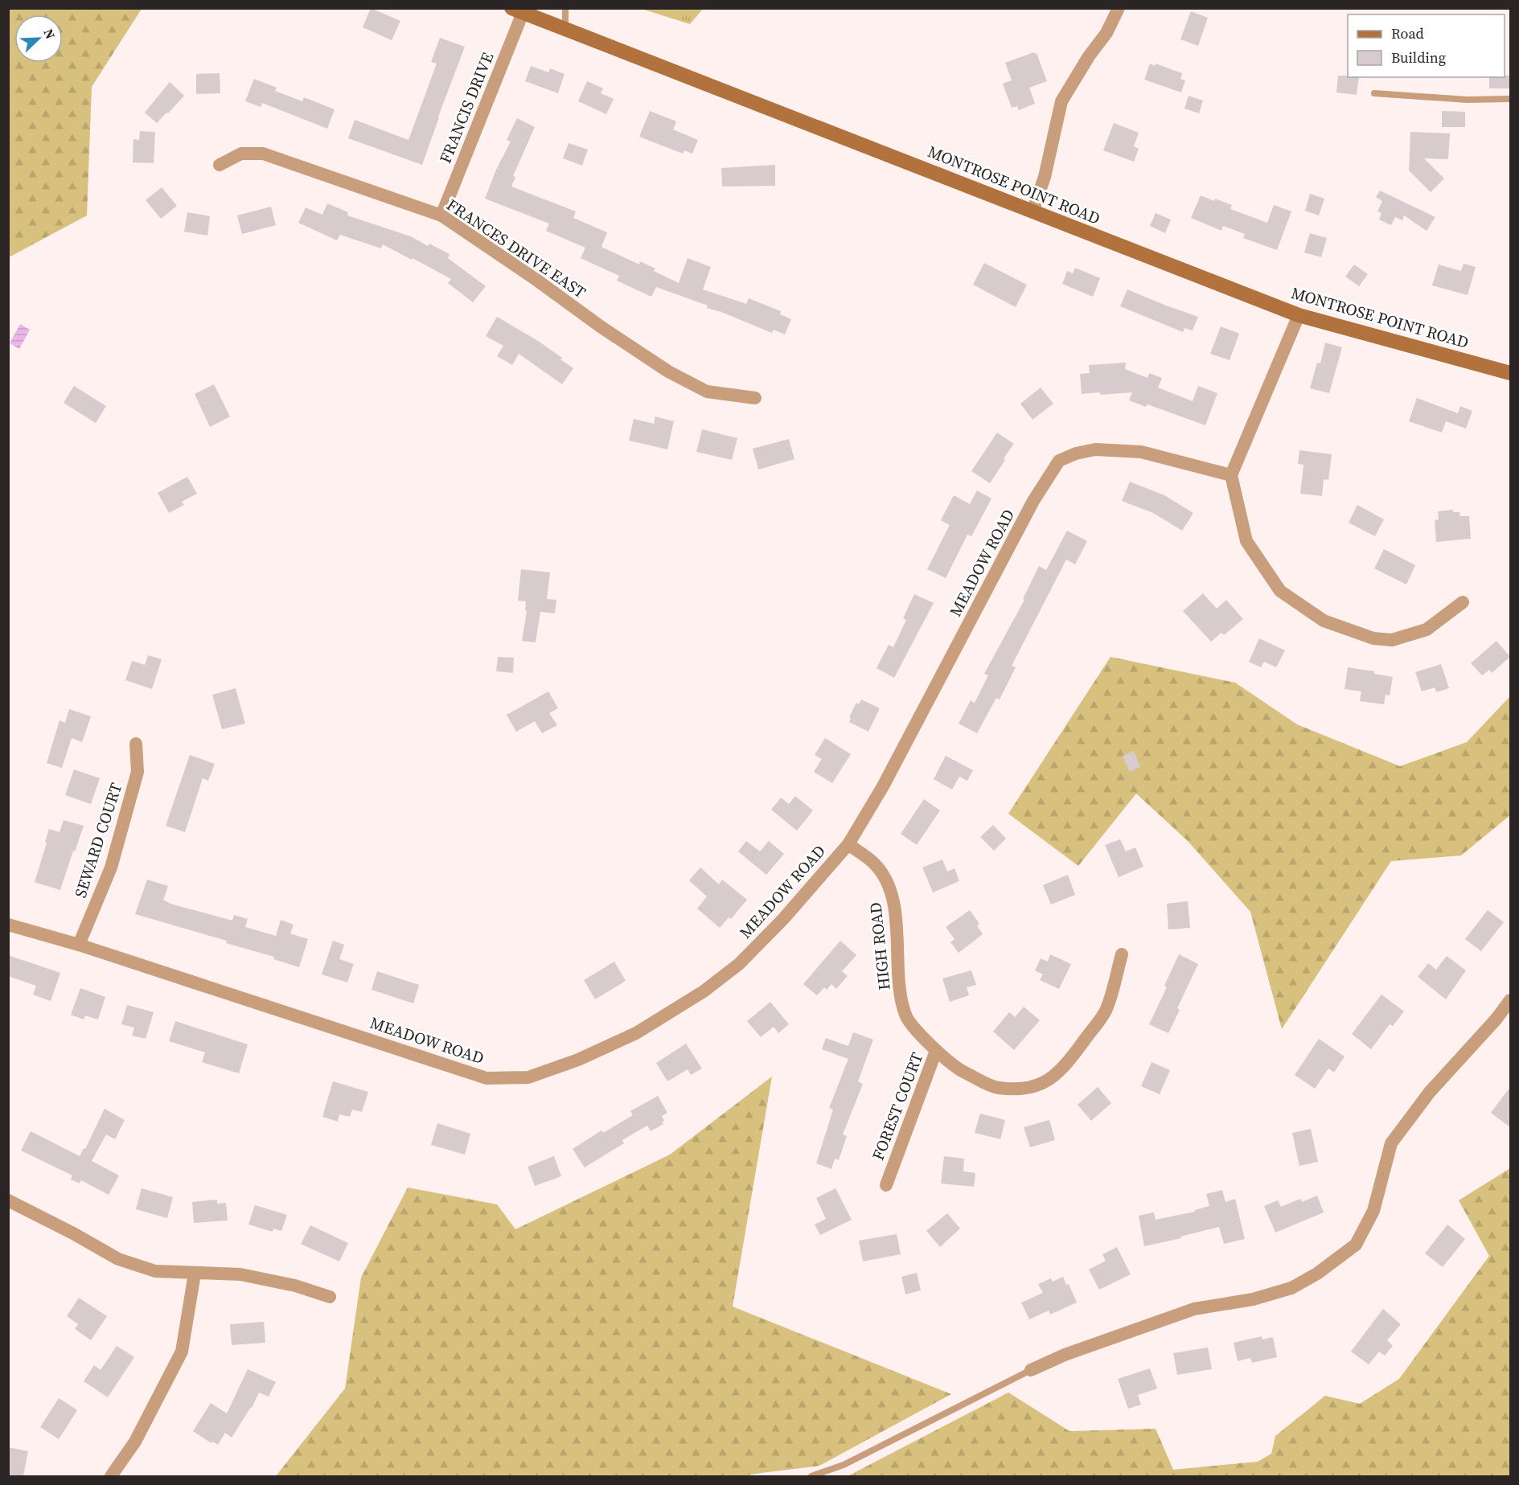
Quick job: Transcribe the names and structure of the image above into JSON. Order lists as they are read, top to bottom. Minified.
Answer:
{"streets":{"street":["FRANCIS DRIVE","MONTROSE POINT ROAD","FRANCES DRIVE EAST","MEADOW ROAD","SEWARD COURT","HIGH ROAD","FOREST COURT"]},"crossings":[["FRANCIS DRIVE","MONTROSE POINT ROAD"],["FRANCIS DRIVE","FRANCES DRIVE EAST"],["MEADOW ROAD","SEWARD COURT"],["MEADOW ROAD","HIGH ROAD"],["HIGH ROAD","FOREST COURT"]],"legend":["Road","Building"],"north":"top right"}
